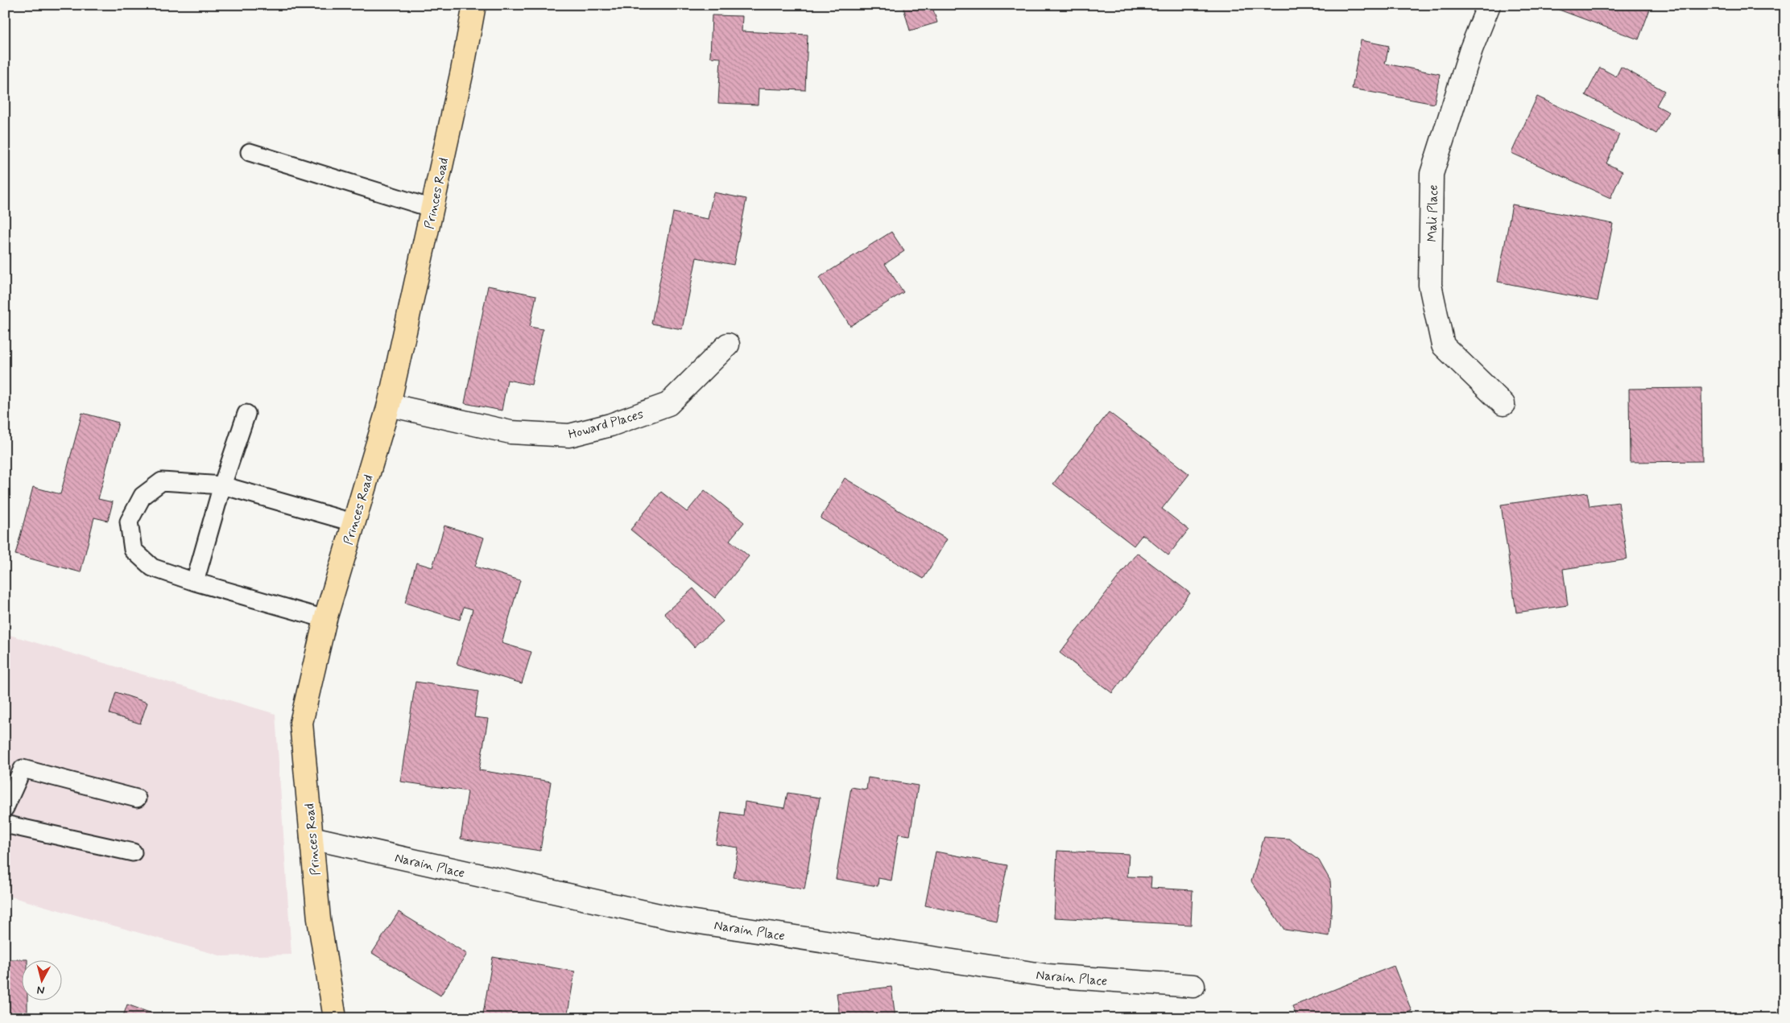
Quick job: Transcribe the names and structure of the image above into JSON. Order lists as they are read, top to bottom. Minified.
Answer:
{"streets":{"main road":["Princes Road"],"street":["Mali Place","Howard Places","Narain Place"]},"crossings":[["Princes Road","Howard Places"],["Princes Road","Narain Place"]],"north":"bottom"}
